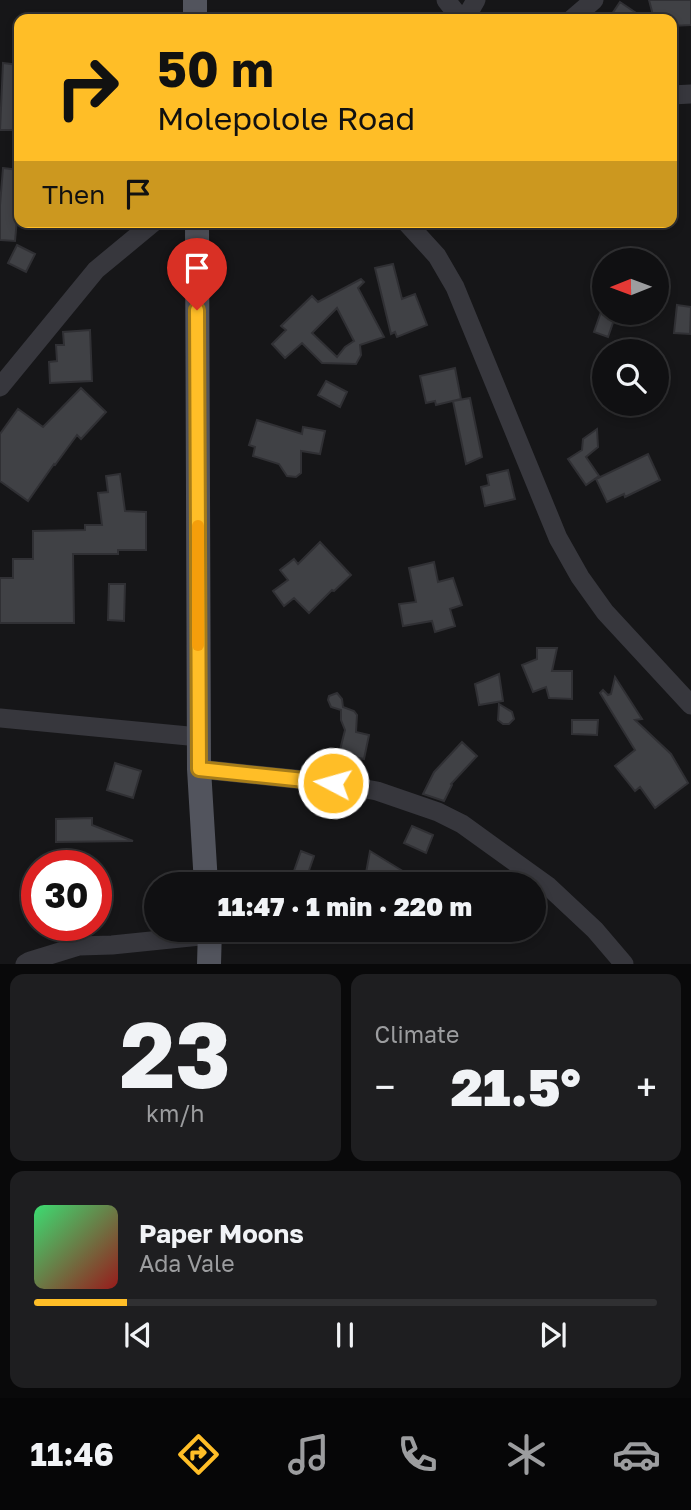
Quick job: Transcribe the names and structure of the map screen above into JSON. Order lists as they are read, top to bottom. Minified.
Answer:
{"north":"left","page":{"turn":["50 m","Molepolole Road"],"then":"Then","limit":"30","trip":"11:47 · 1 min · 220 m","tile":[["23","km/h"],"Climate"],"heat":["−","21.5°","+"],"song":["Paper Moons","Ada Vale"],"tabs":"11:46"}}
